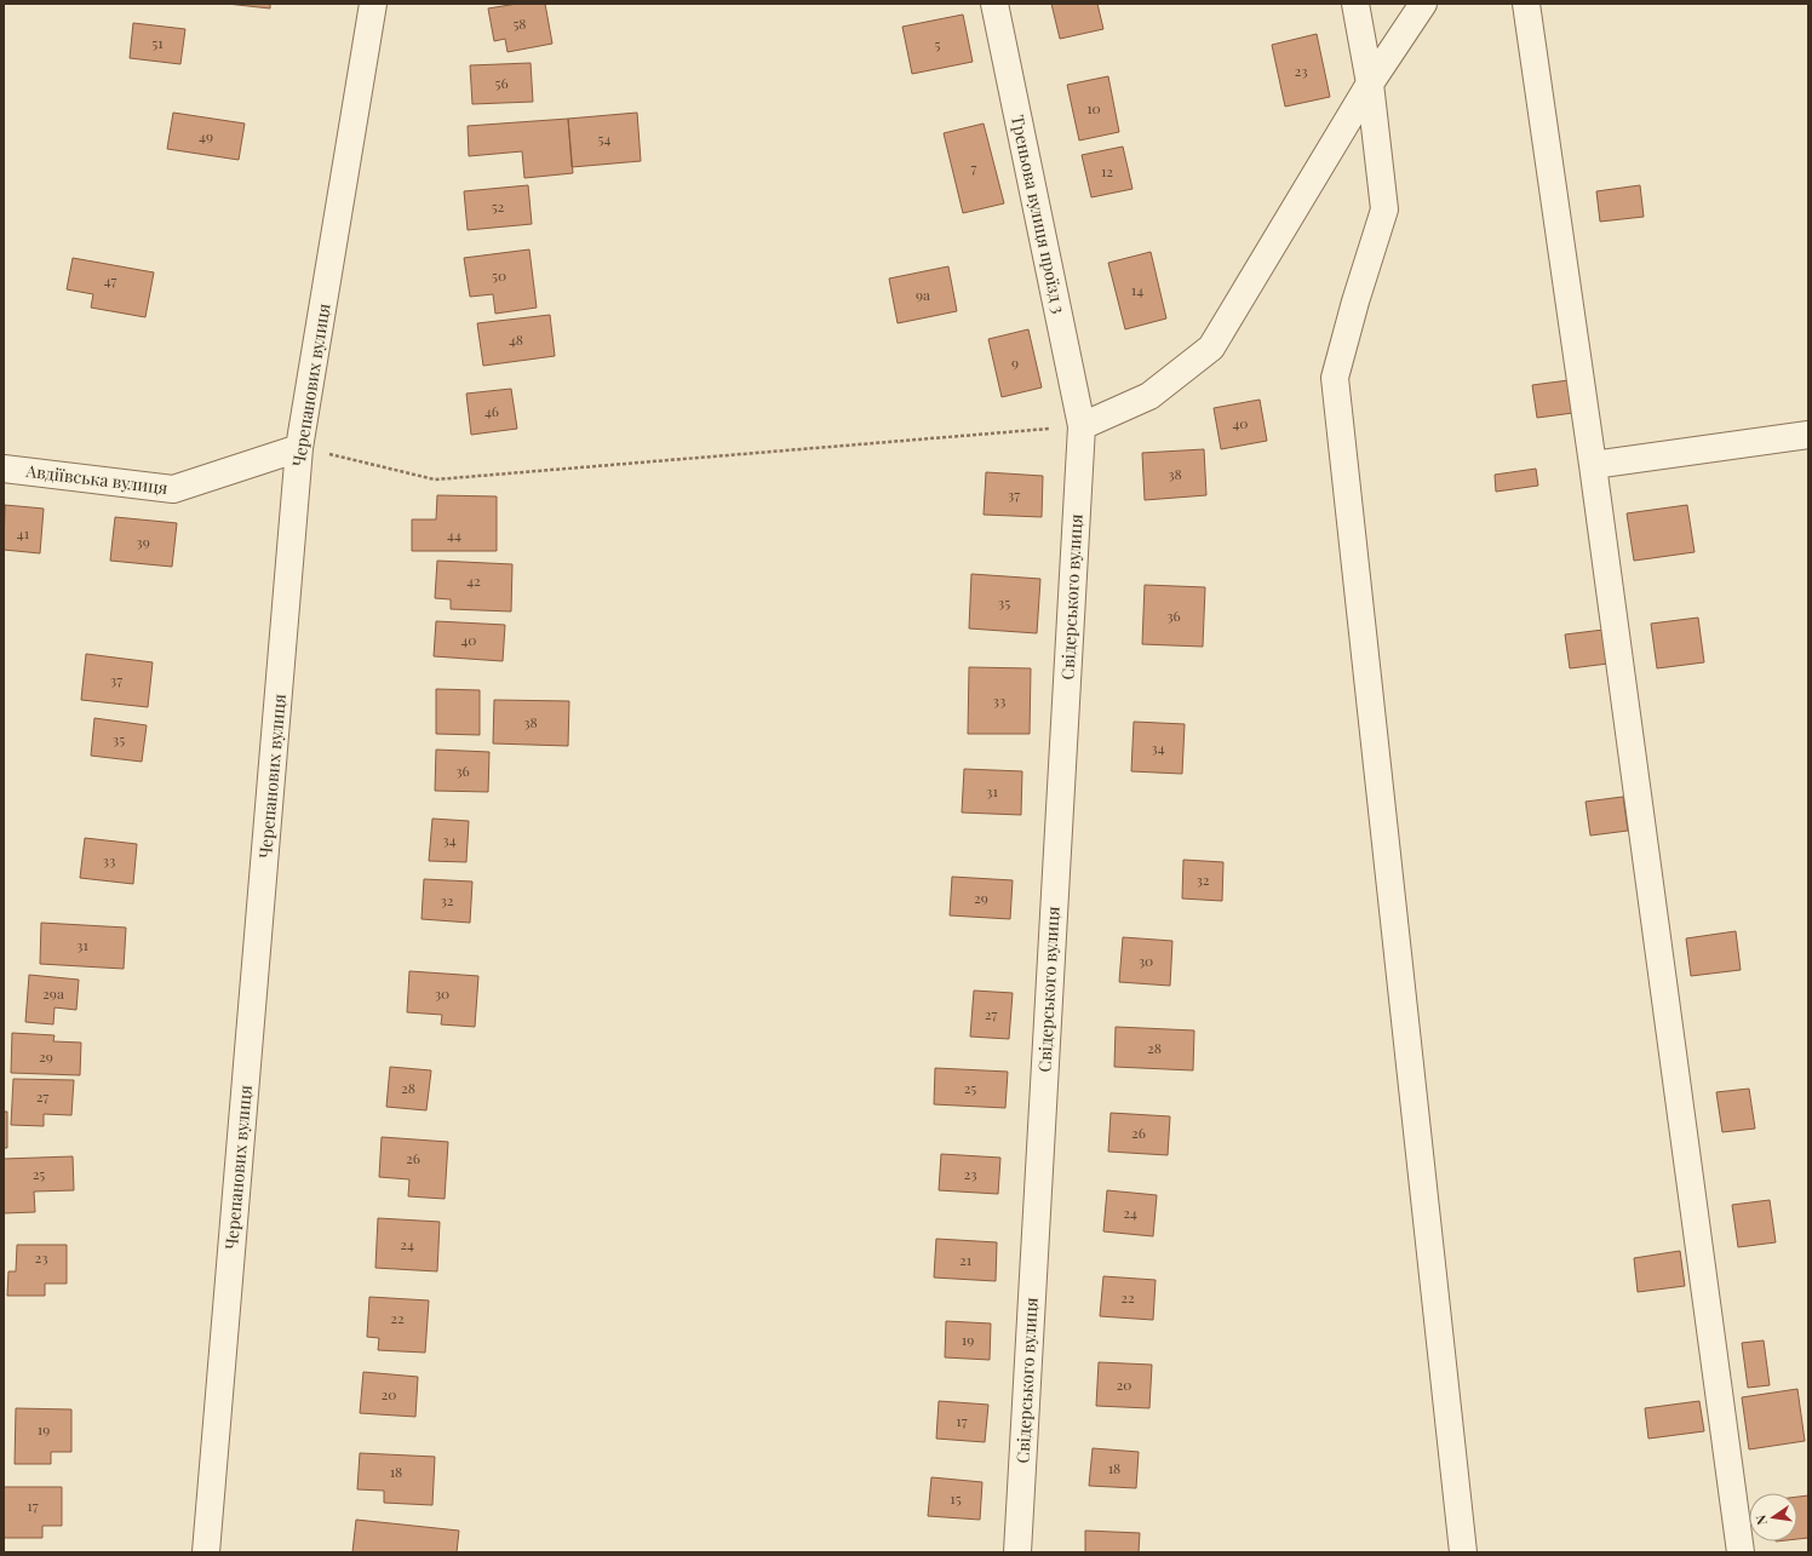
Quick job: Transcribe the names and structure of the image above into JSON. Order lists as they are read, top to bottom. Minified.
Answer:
{"streets":{"street":["Треньова вулиця проїзд 3","Черепанових вулиця","Авдіївська вулиця","Свiдерського вулиця"]},"crossings":[["Треньова вулиця проїзд 3","Свiдерського вулиця"],["Черепанових вулиця","Авдіївська вулиця"]],"house_numbers":["58","51","5","23","56","10","49","54","7","12","52","50","47","14","9а","48","9","46","40","38","37","41","44","39","42","35","36","40","37","33","38","35","34","36","31","34","33","32","29","32","31","30","29а","30","27","28","29","28","25","27","26","26","25","23","24","24","23","21","22","22","19","20","20","17","19","18","18","15","17"],"north":"left"}
